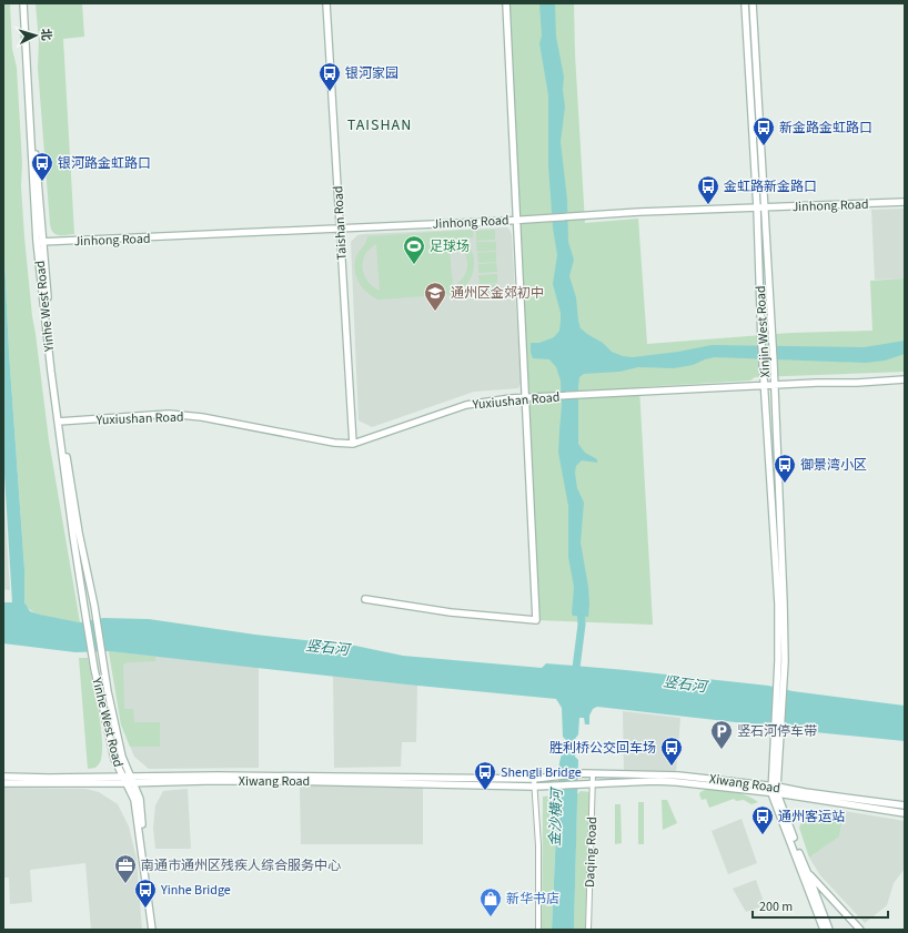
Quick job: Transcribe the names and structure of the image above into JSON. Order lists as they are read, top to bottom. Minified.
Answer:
{"streets":{"main road":["Jinhong Road","Taishan Road","Yinhe West Road","Xinjin West Road","Yuxiushan Road","Xiwang Road"],"street":["Daqing Road"]},"crossings":[["Jinhong Road","Taishan Road"],["Jinhong Road","Yinhe West Road"],["Jinhong Road","Xinjin West Road"],["Taishan Road","Yuxiushan Road"],["Yinhe West Road","Yuxiushan Road"],["Yinhe West Road","Xiwang Road"],["Xinjin West Road","Yuxiushan Road"],["Xiwang Road","Daqing Road"]],"districts":["TAISHAN"],"water":["竖石河","金沙横河"],"places":{"bus stop":["银河家园","新金路金虹路口","银河路金虹路口","金虹路新金路口","御景湾小区","胜利桥公交回车场","Shengli Bridge","通州客运站","Yinhe Bridge"],"sports":["足球场"],"school or university":["通州区金郊初中"],"parking":["竖石河停车带"],"office":["南通市通州区残疾人综合服务中心"],"shop":["新华书店"]},"scale_bar":"200 m","north":"right"}
